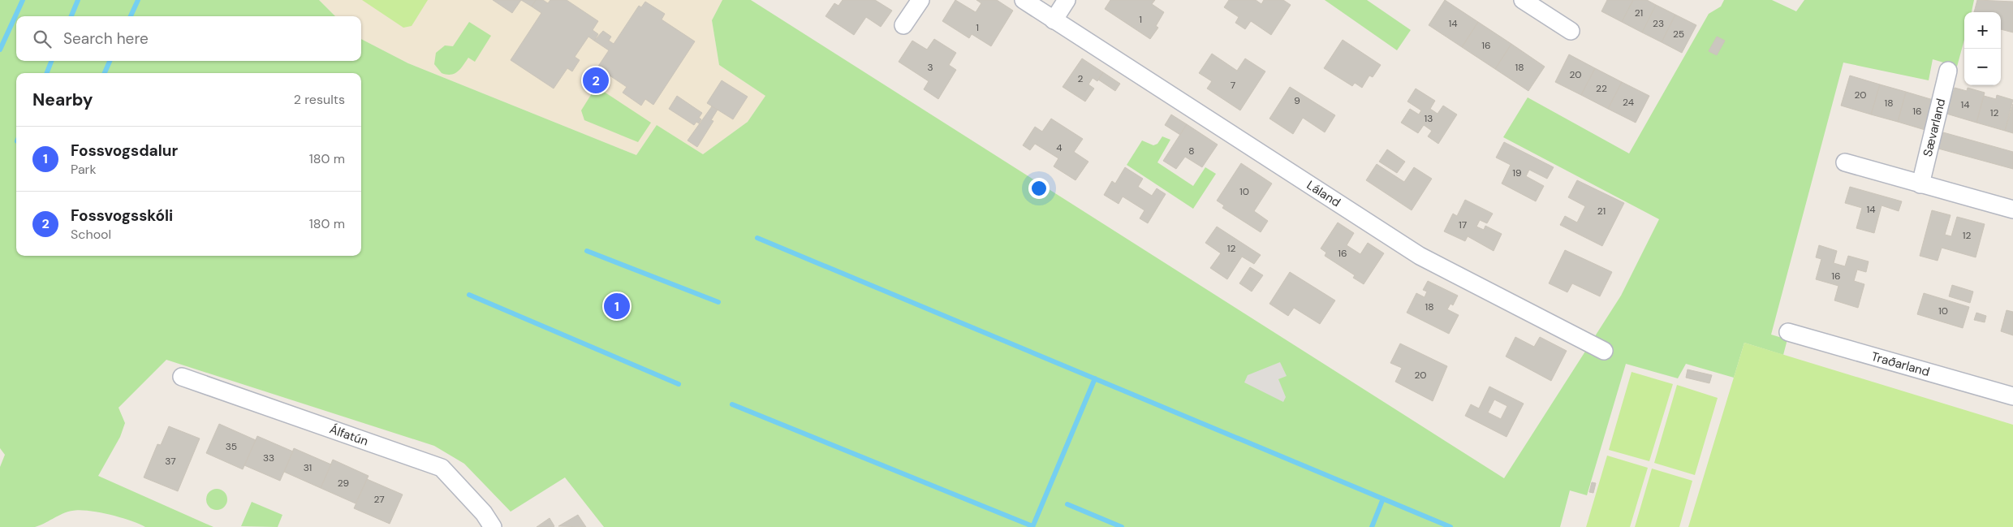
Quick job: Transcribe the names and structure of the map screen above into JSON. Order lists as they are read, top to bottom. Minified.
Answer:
{"streets":{"street":["Sævarland","Láland","Traðarland","Álfatún"]},"house_numbers":["21","1","14","23","1","25","16","3","18","20","2","7","22","20","9","24","18","14","16","12","13","4","8","19","10","14","21","17","12","12","16","16","18","10","20","35","33","37","31","29","27"],"page":{"map_buttons":["+","−"],"search":"Search here","pins":["2","1"],"heading":["Nearby","2 results"],"list":[{"mark":"1","name":"Fossvogsdalur","note":"Park","value":"180 m"},{"mark":"2","name":"Fossvogsskóli","note":"School","value":"180 m"}]}}
